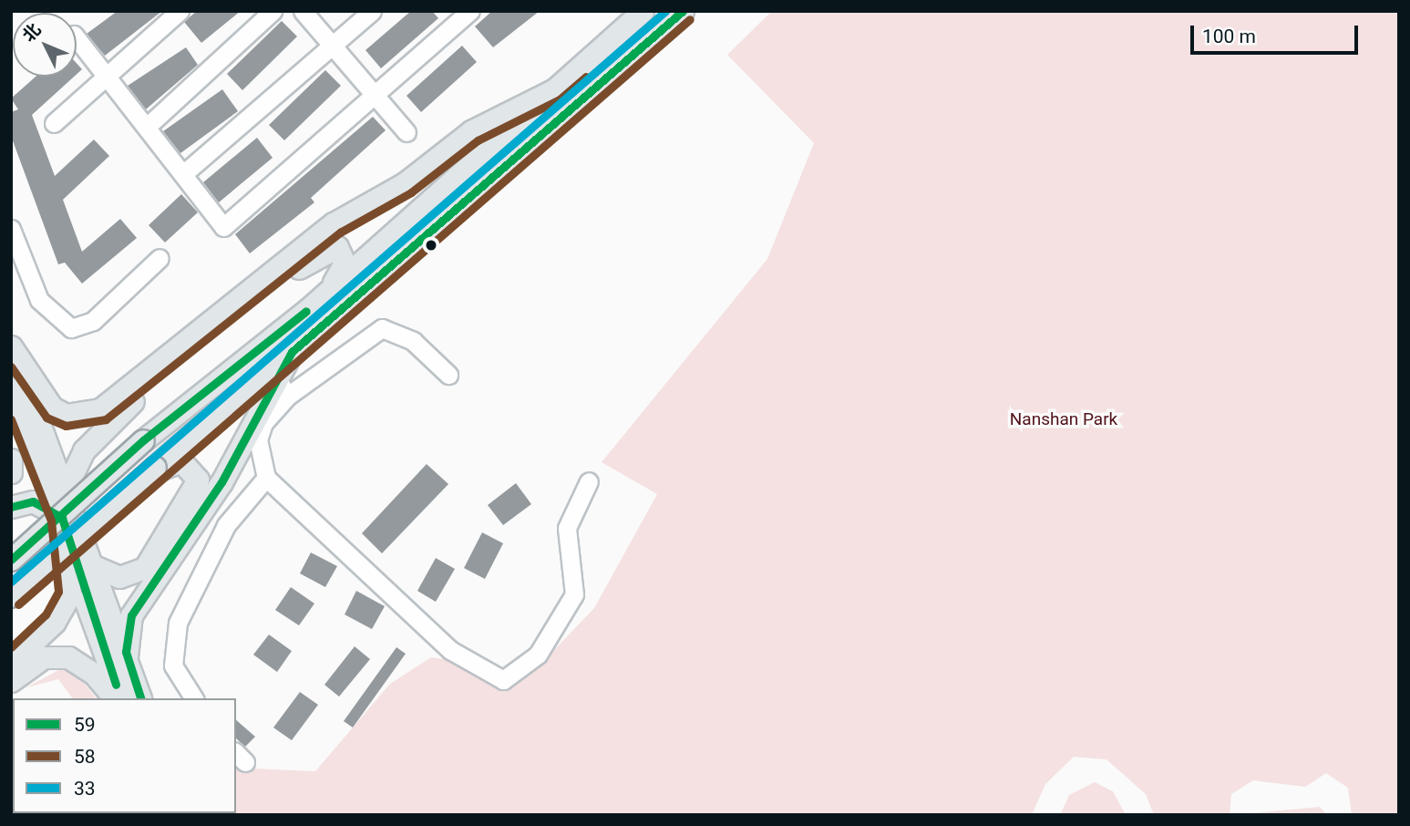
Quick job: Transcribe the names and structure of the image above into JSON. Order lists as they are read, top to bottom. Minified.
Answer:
{"parks":["Nanshan Park"],"lines":["transit line 59","transit line 33","transit line 58"],"legend":["59","58","33"],"scale_bar":"100 m","north":"top left"}
